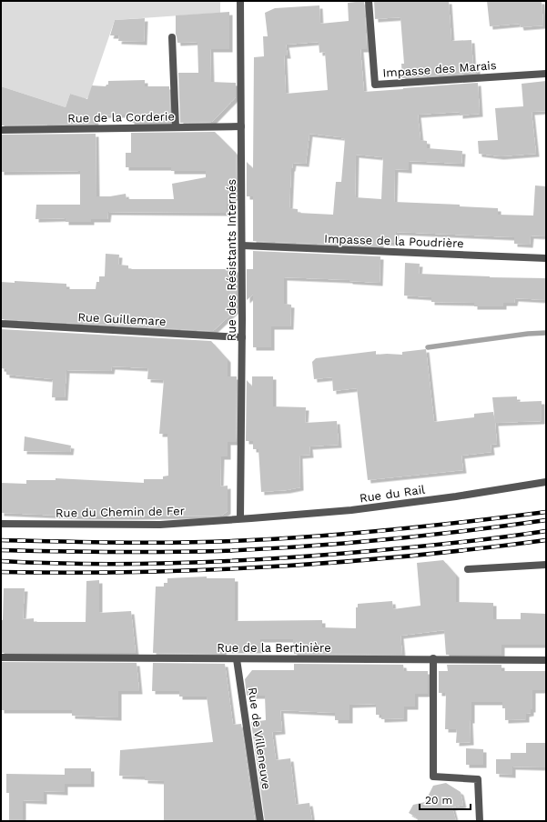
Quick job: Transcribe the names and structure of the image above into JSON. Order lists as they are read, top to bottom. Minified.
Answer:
{"streets":{"street":["Impasse des Marais","Rue de la Corderie","Impasse de la Poudrière","Rue des Résistants Internés","Rue Guillemare","Rue du Rail","Rue du Chemin de Fer","Rue de la Bertinière","Rue de Villeneuve"]},"crossings":[["Rue de la Corderie","Rue des Résistants Internés"],["Impasse de la Poudrière","Rue des Résistants Internés"],["Rue des Résistants Internés","Rue Guillemare"],["Rue des Résistants Internés","Rue du Rail"],["Rue des Résistants Internés","Rue du Chemin de Fer"],["Rue du Rail","Rue du Chemin de Fer"],["Rue de la Bertinière","Rue de Villeneuve"]],"scale_bar":"20 m"}
